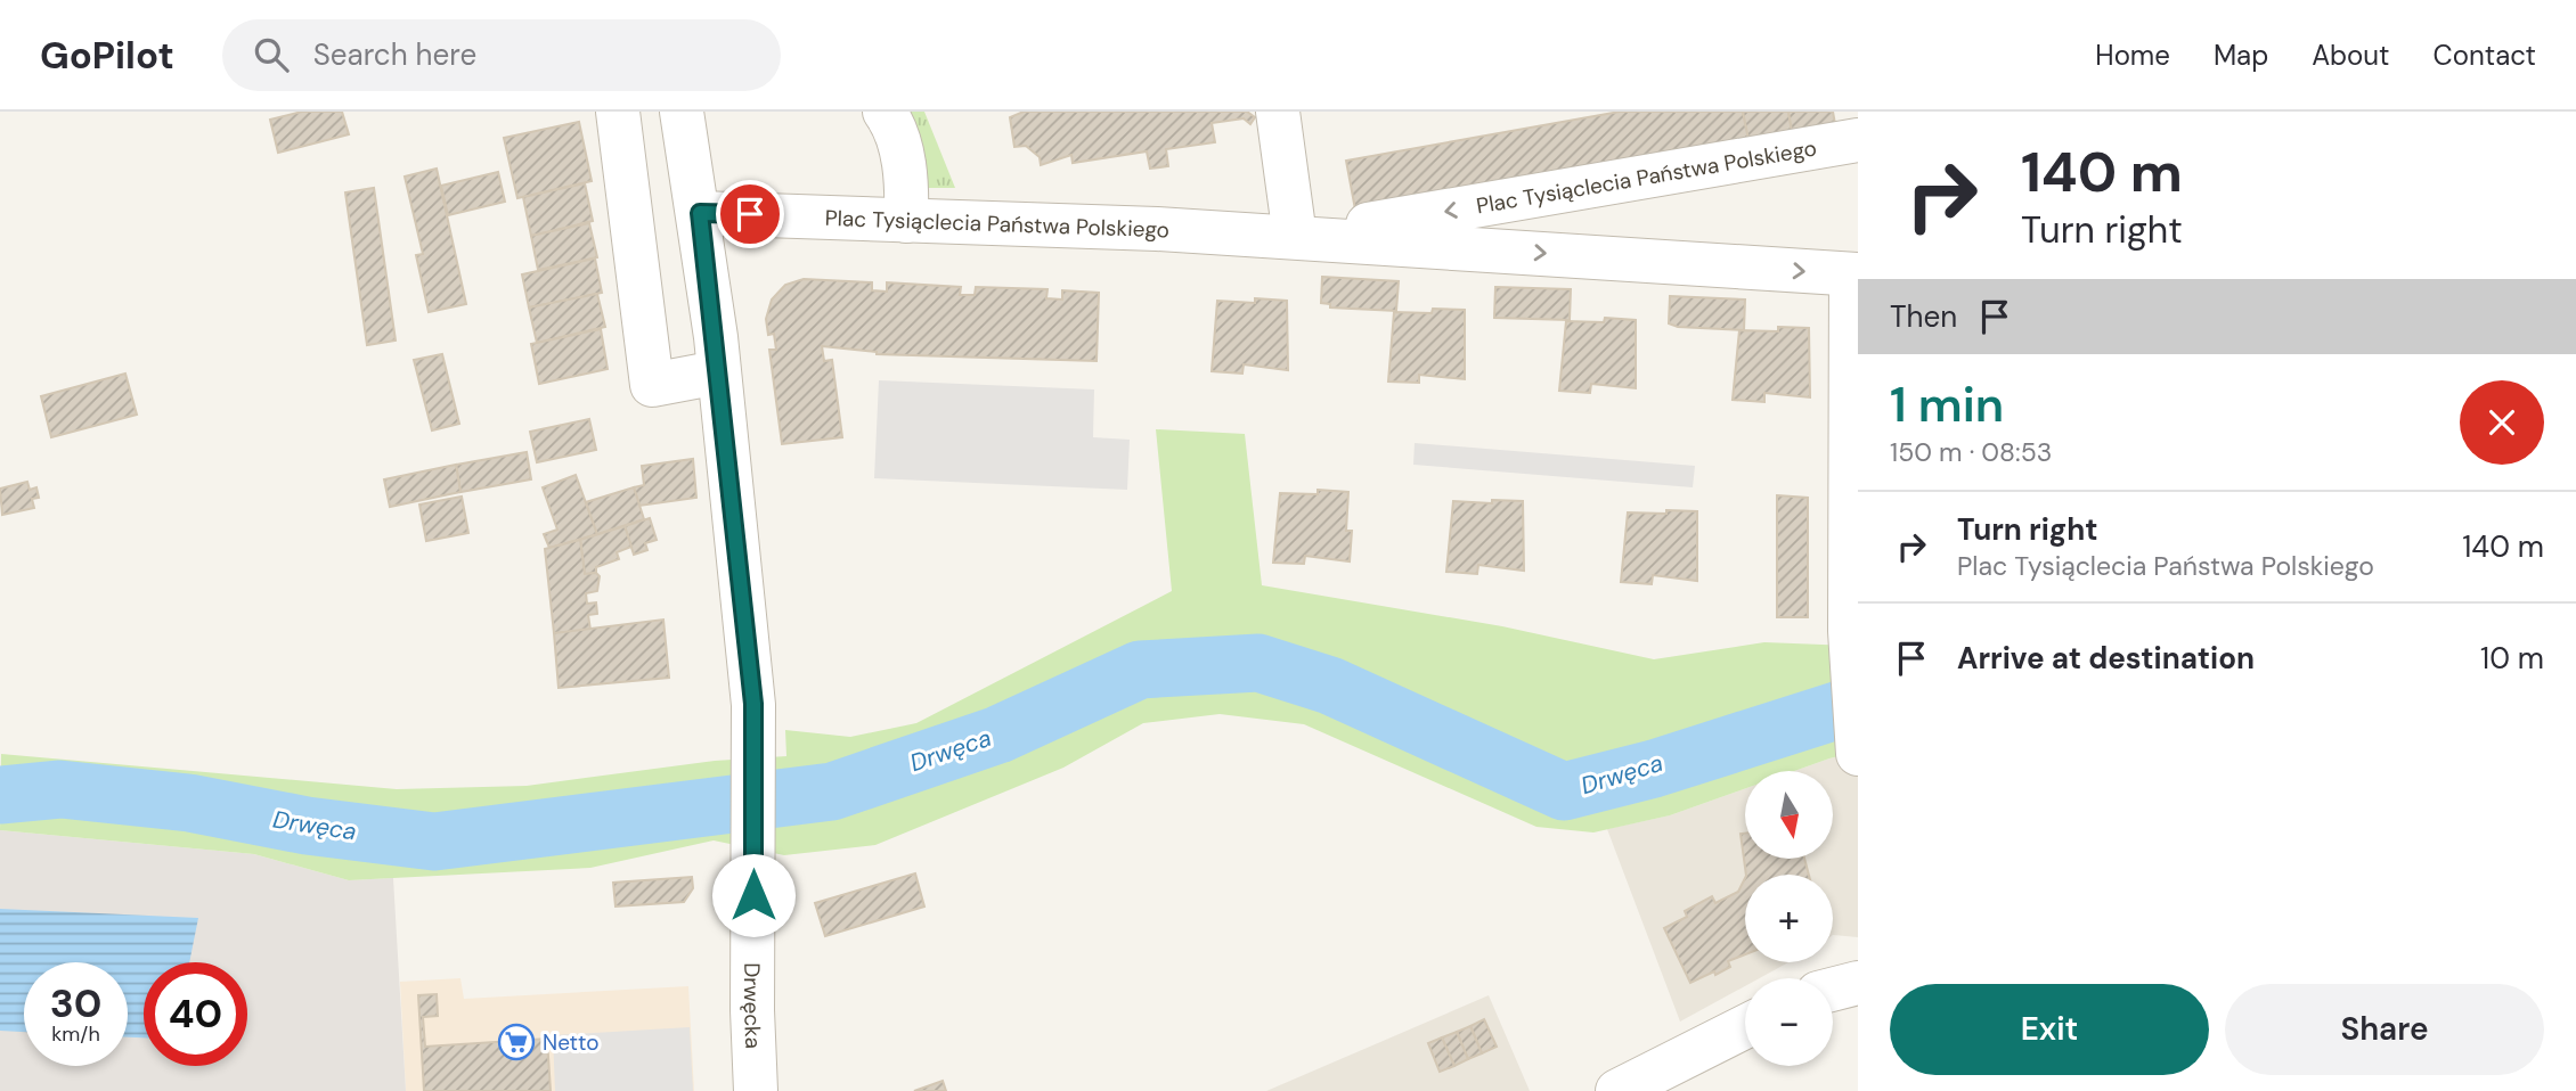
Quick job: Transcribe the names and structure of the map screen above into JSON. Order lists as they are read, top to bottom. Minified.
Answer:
{"streets":{"street":["Plac Tysiąclecia Państwa Polskiego","Drwęcka"]},"crossings":[["Plac Tysiąclecia Państwa Polskiego","Drwęcka"]],"water":["Drwęca"],"places":{"supermarket":["Netto"]},"north":"bottom","page":{"header":"GoPilot","search":"Search here","nav":["Home","Map","About","Contact"],"turn":["140 m","Turn right"],"then":"Then","heading":["1 min","150 m · 08:53"],"list":[{"name":"Turn right","note":"Plac Tysiąclecia Państwa Polskiego","value":"140 m"},{"name":"Arrive at destination","value":"10 m"}],"map_buttons":["+","−"],"speed":"30 km/h","limit":"40","buttons":["Exit","Share"]}}
